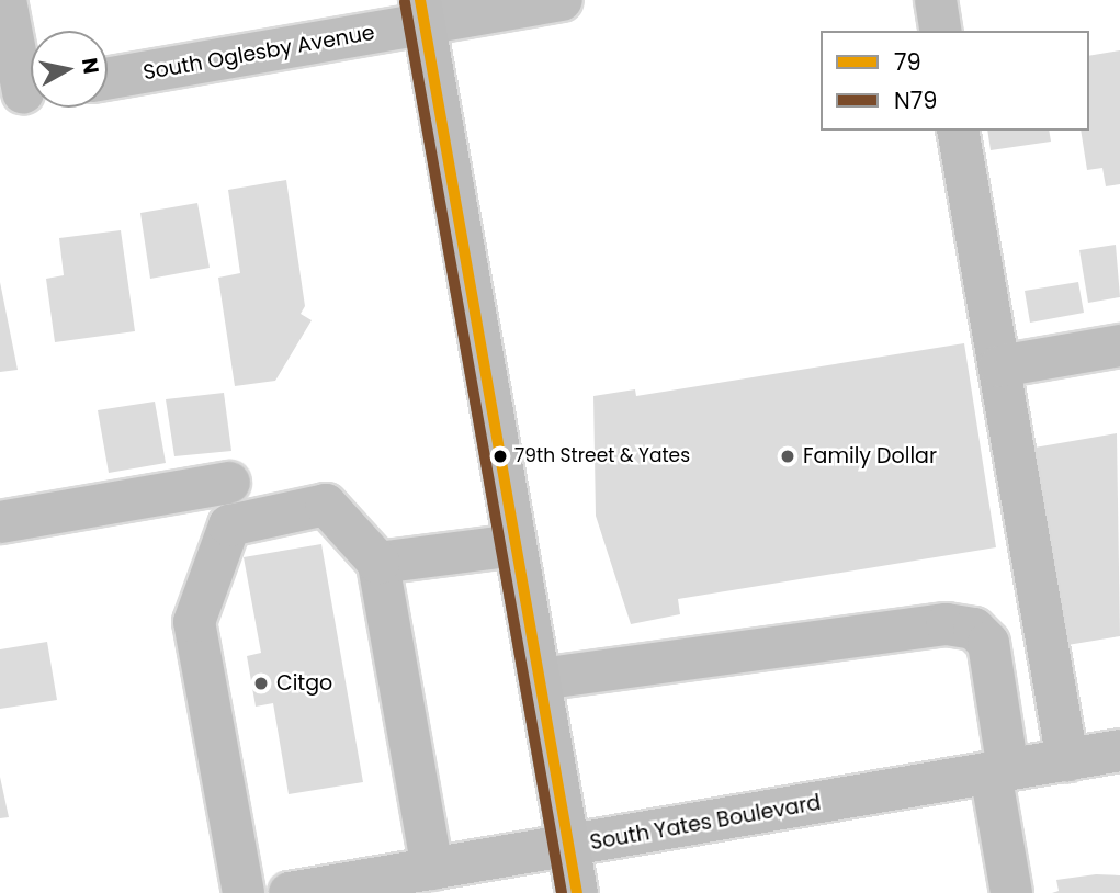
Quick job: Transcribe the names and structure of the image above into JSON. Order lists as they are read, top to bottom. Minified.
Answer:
{"streets":{"street":["South Oglesby Avenue","South Yates Boulevard"]},"places":["79th Street & Yates","Family Dollar","Citgo"],"lines":["transit line 79","transit line N79"],"legend":["79","N79"],"north":"right"}
